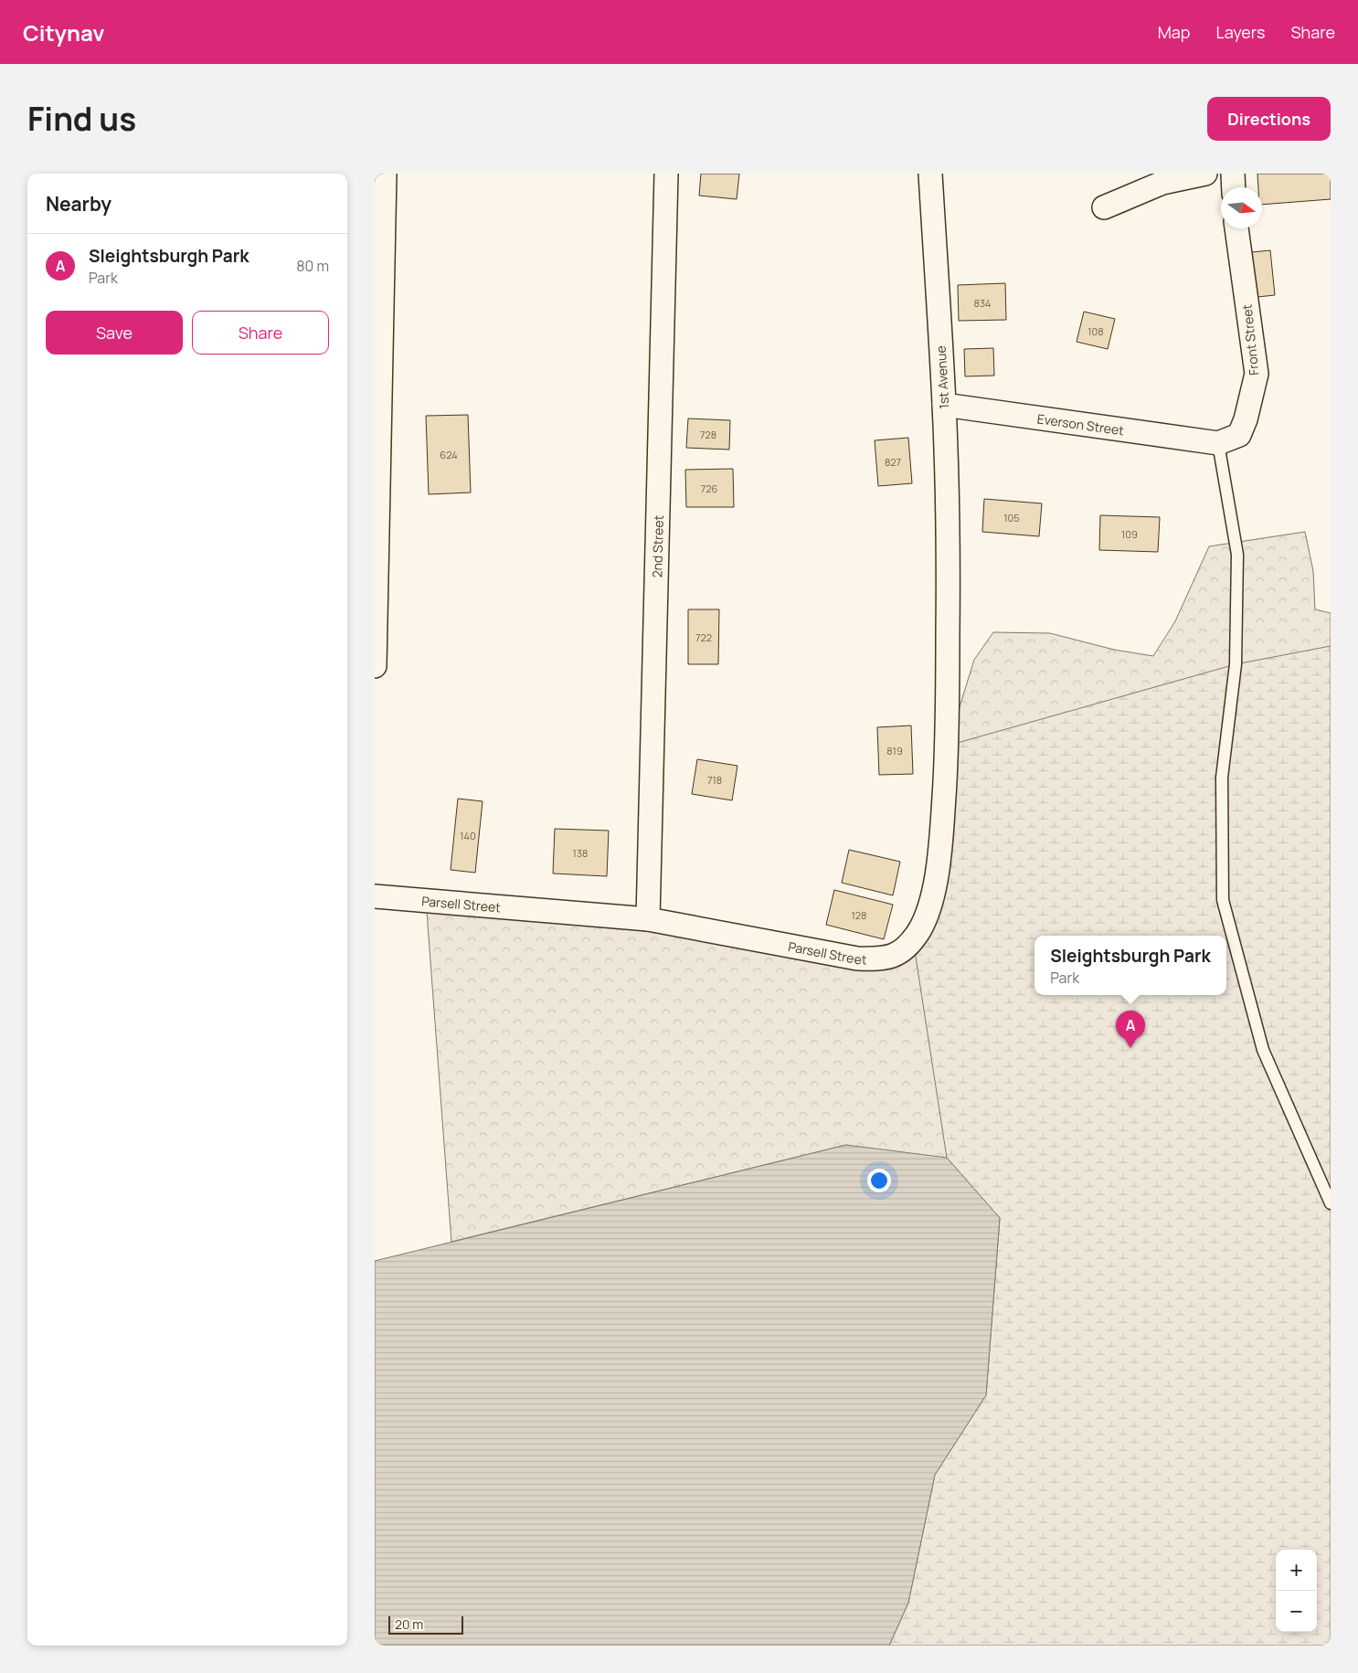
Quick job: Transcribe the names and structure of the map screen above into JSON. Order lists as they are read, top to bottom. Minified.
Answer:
{"streets":{"street":["Front Street","1st Avenue","Everson Street","2nd Street","Parsell Street"]},"crossings":[["Front Street","Everson Street"],["1st Avenue","Everson Street"],["1st Avenue","Parsell Street"],["2nd Street","Parsell Street"]],"house_numbers":["834","108","728","624","827","726","105","109","722","819","718","140","138","128"],"scale_bar":"20 m","north":"right","page":{"header":"Citynav","nav":["Map","Layers","Share"],"title":"Find us","buttons":["Directions",["Save","Share"]],"heading":"Nearby","list":[{"mark":"A","name":"Sleightsburgh Park","note":"Park","value":"80 m"}],"popup":["Sleightsburgh Park","Park"],"pins":"A","map_buttons":["+","−"],"scale":"20 m"}}
